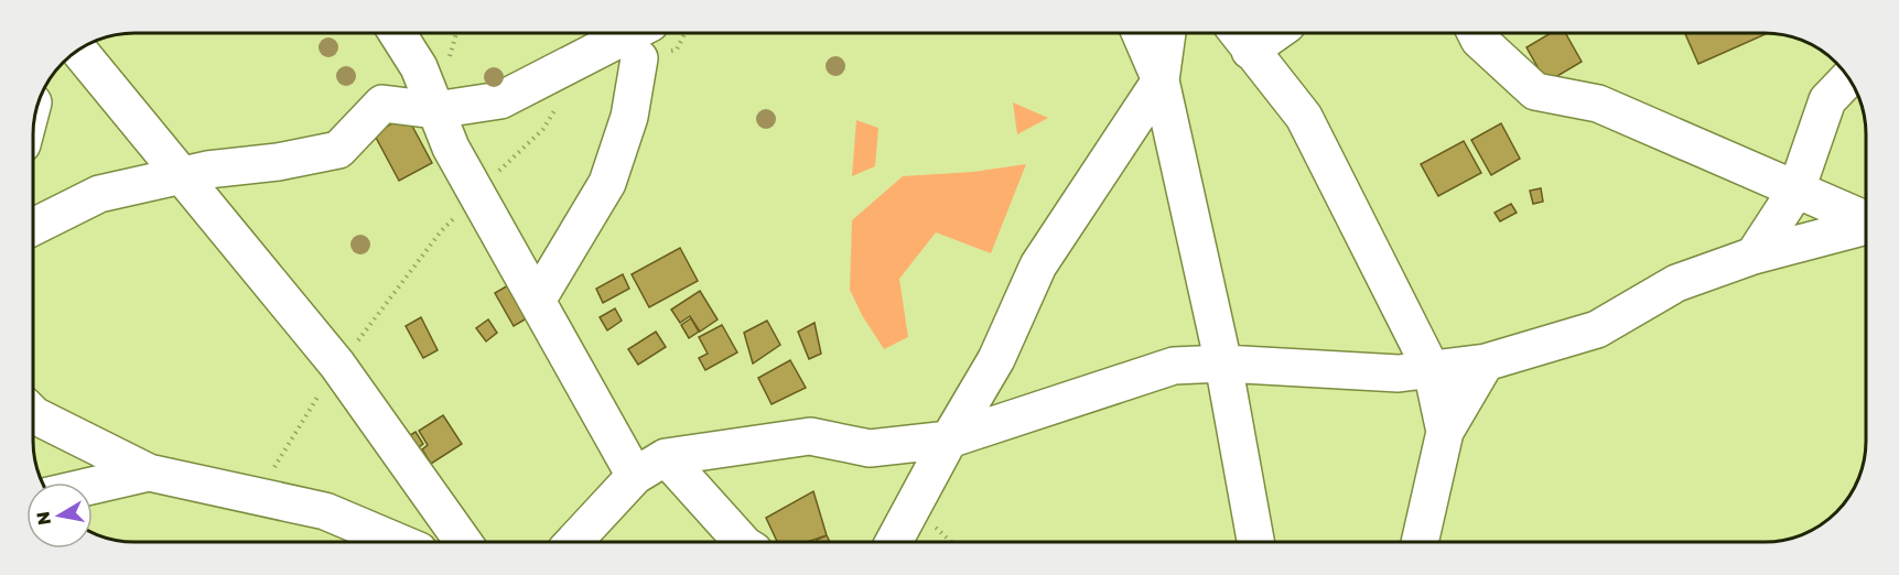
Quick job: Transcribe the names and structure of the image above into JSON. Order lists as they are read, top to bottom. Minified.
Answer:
{"north":"left"}
